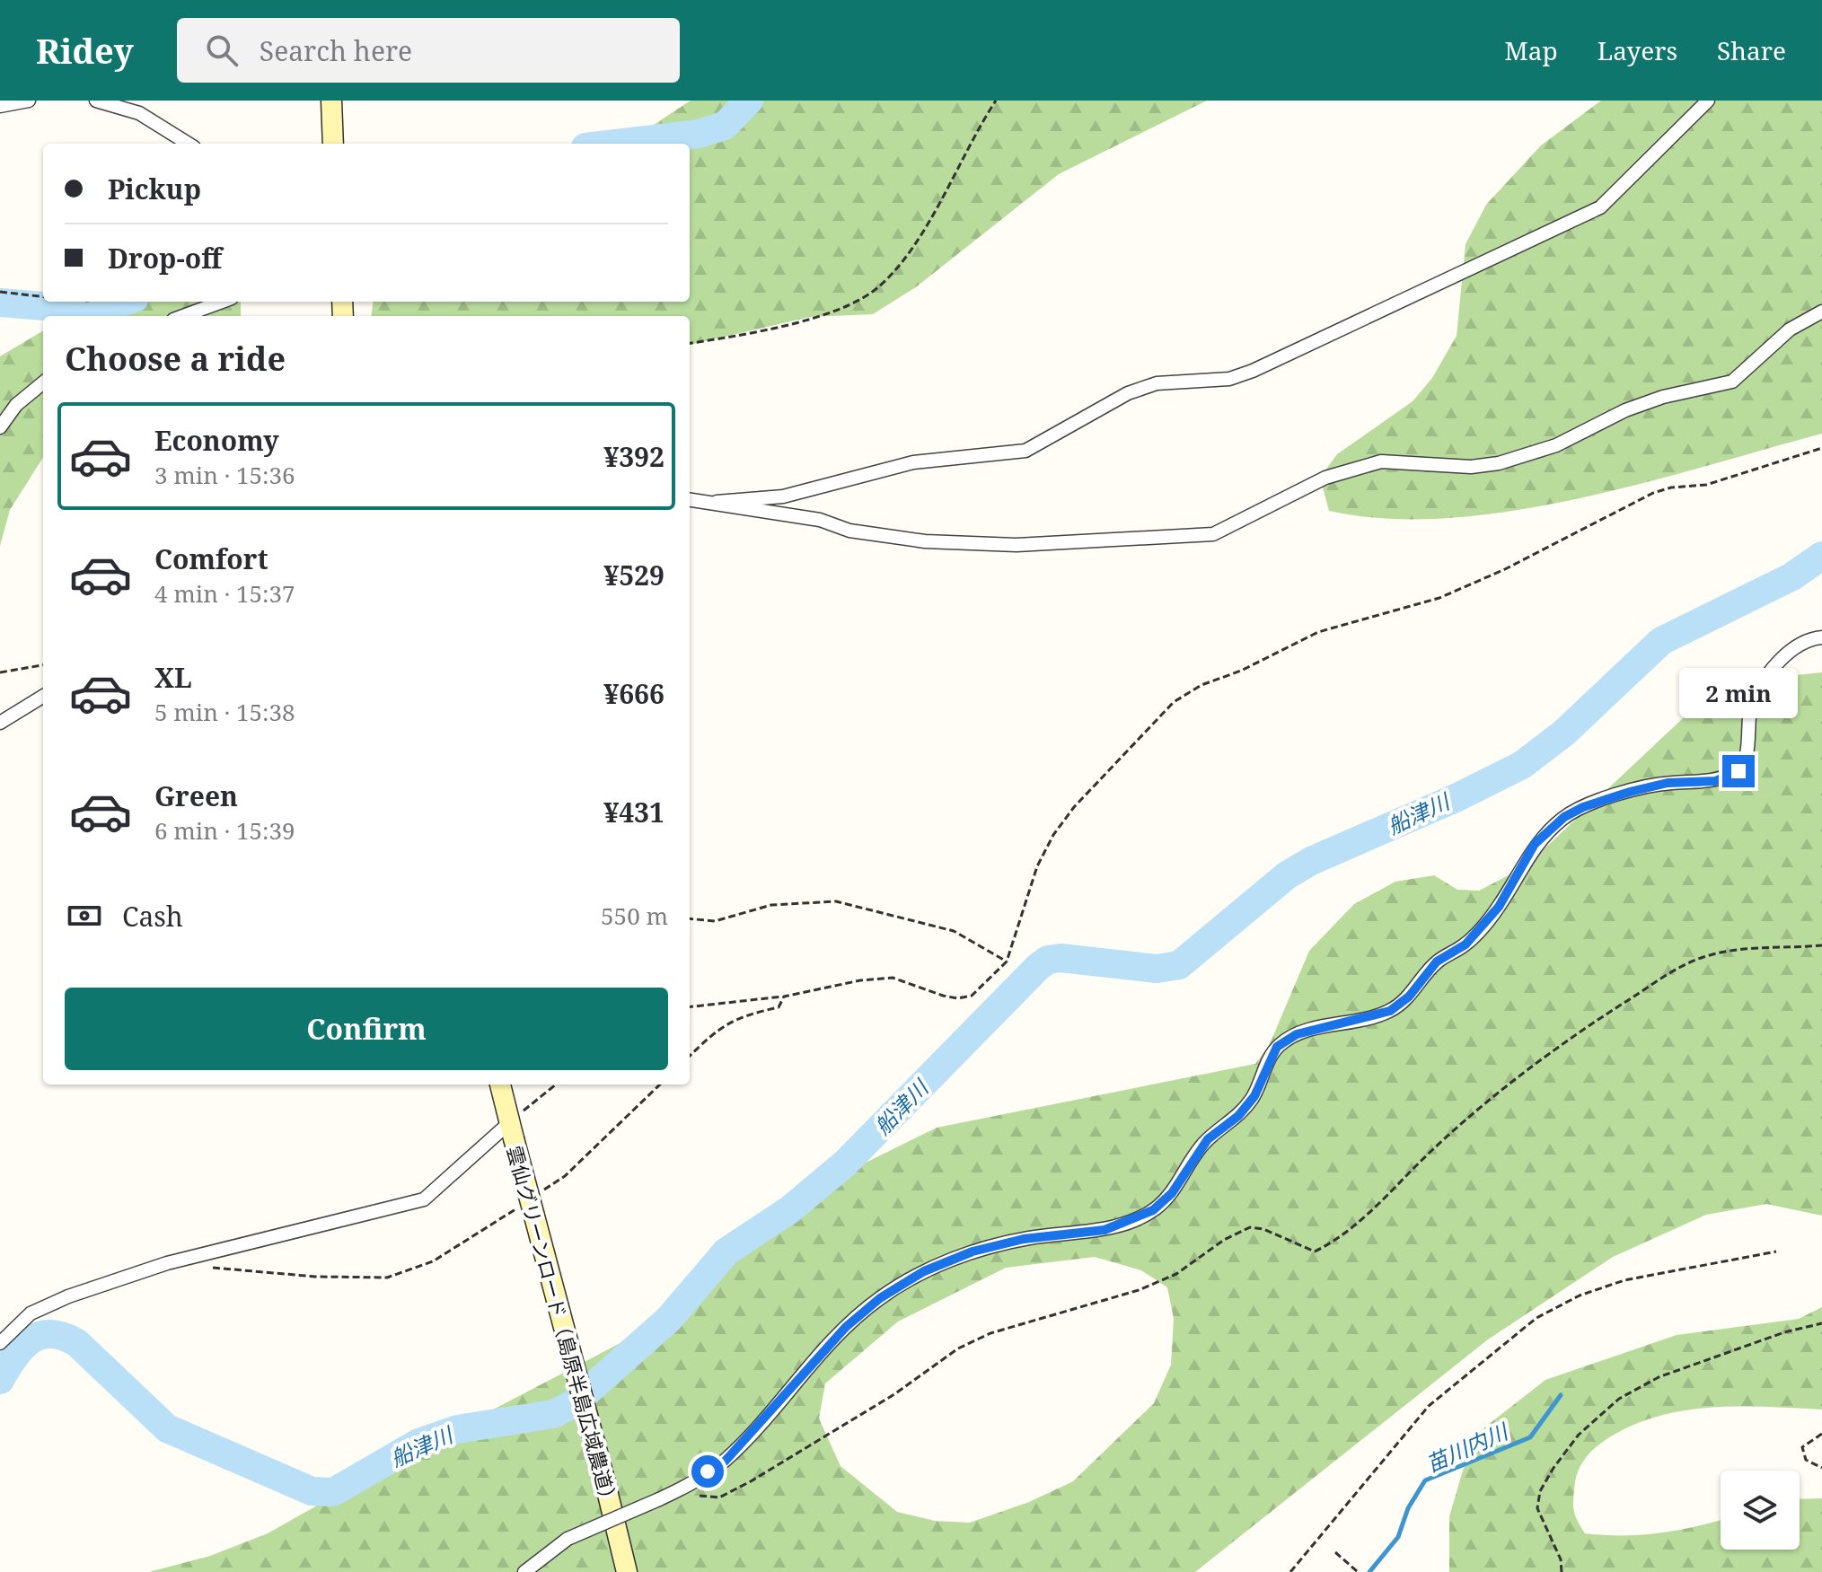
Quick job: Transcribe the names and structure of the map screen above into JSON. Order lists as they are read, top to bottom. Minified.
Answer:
{"streets":{"street":["雲仙グリーンロード（島原半島広域農道）"]},"water":["船津川","苗川内川"],"page":{"header":"Ridey","search":"Search here","nav":["Map","Layers","Share"],"banner":["Pickup","Drop-off"],"heading":"Choose a ride","list":[{"name":"Economy","note":"3 min · 15:36","value":"¥392"},{"name":"Comfort","note":"4 min · 15:37","value":"¥529"},{"name":"XL","note":"5 min · 15:38","value":"¥666"},{"name":"Green","note":"6 min · 15:39","value":"¥431"}],"bubble":"2 min","pay":["Cash","550 m"],"buttons":"Confirm"}}
